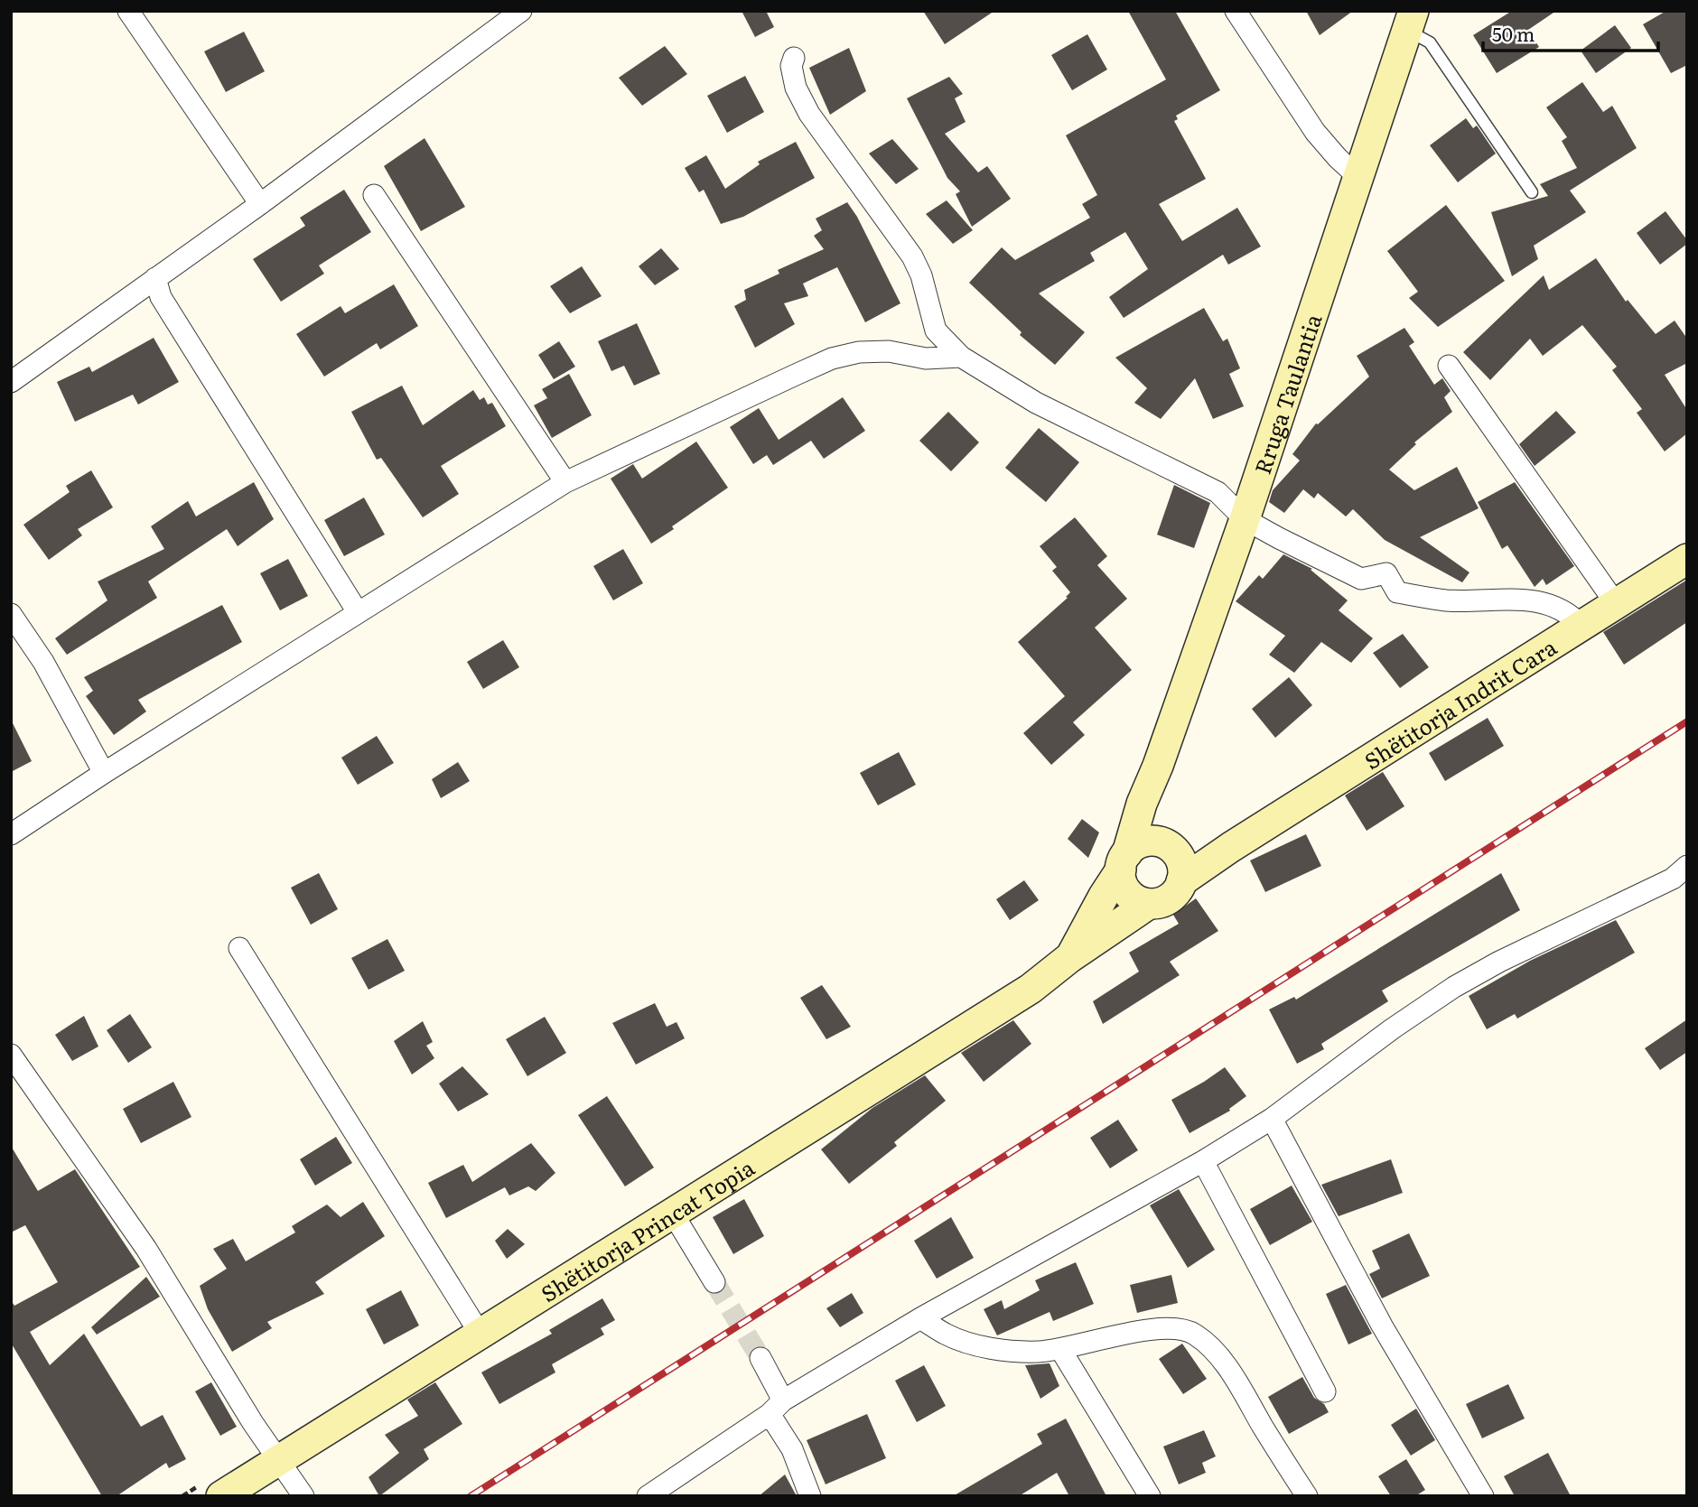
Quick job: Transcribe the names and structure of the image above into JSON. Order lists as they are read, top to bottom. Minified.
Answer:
{"streets":{"main road":["Rruga Taulantia","Shëtitorja Indrit Cara","Shëtitorja Princat Topia"]},"crossings":[["Rruga Taulantia","Shëtitorja Indrit Cara"],["Rruga Taulantia","Shëtitorja Princat Topia"],["Shëtitorja Indrit Cara","Shëtitorja Princat Topia"]],"scale_bar":"50 m"}
